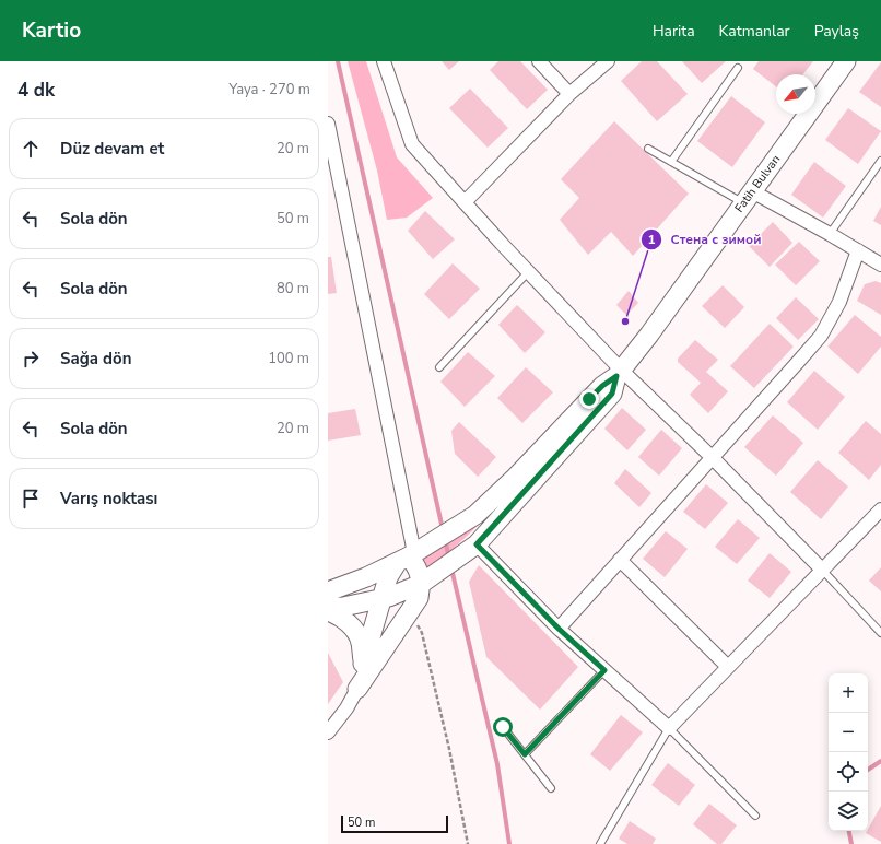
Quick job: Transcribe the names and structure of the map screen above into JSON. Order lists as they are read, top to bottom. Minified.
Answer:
{"streets":{"street":["Fatih Bulvarı"]},"places":["Стена с зимой"],"scale_bar":"50 m","north":"bottom left","page":{"header":"Kartio","nav":["Harita","Katmanlar","Paylaş"],"heading":["4 dk","Yaya · 270 m"],"list":[["Düz devam et","20 m"],["Sola dön","50 m"],["Sola dön","80 m"],["Sağa dön","100 m"],["Sola dön","20 m"],"Varış noktası"],"map_buttons":["+","−"],"scale":"50 m"}}
